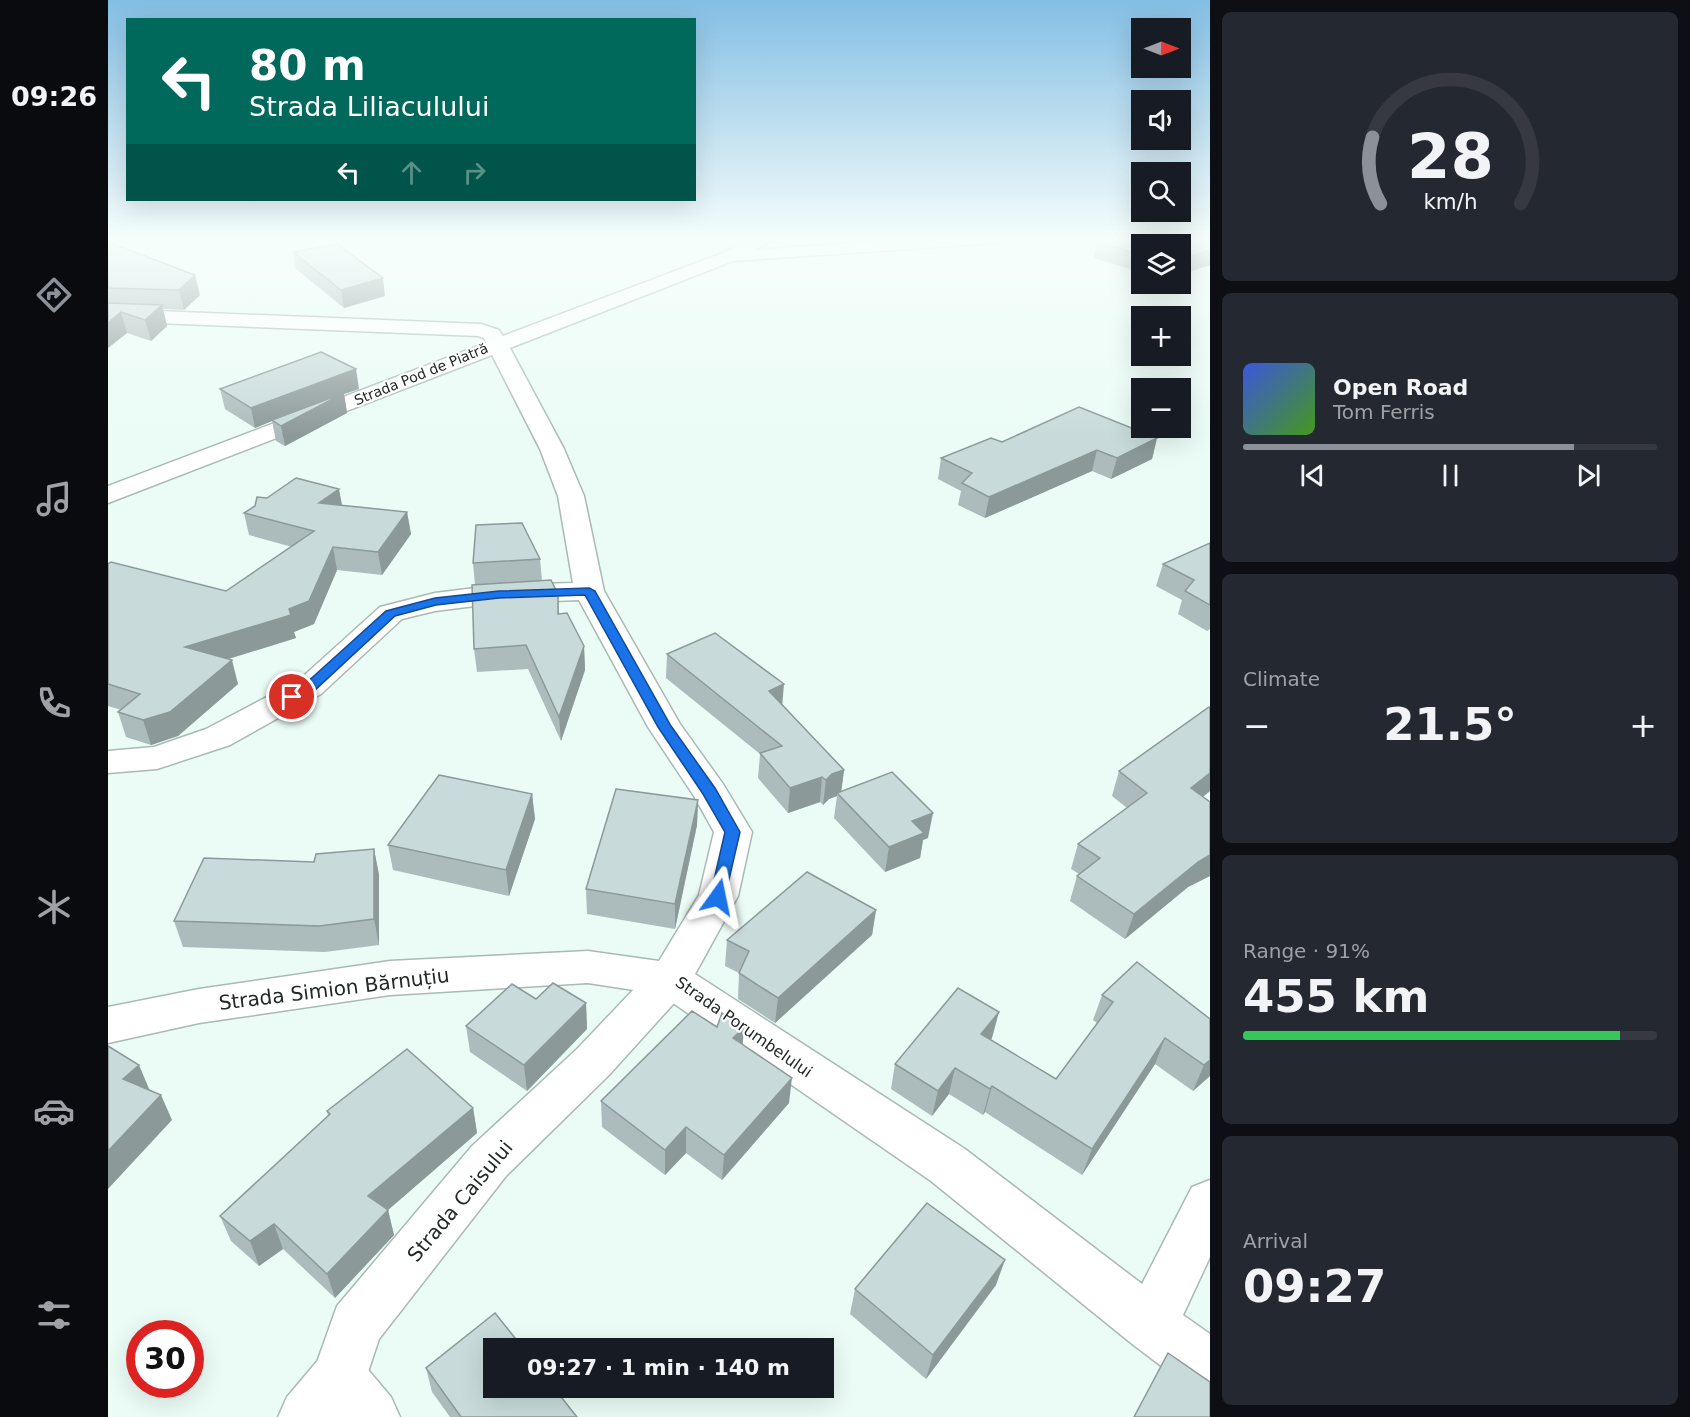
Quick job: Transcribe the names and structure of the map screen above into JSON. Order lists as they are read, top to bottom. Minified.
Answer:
{"streets":{"street":["Strada Pod de Piatră","Strada Simion Bărnuțiu","Strada Porumbelului","Strada Caisului"]},"crossings":[["Strada Pod de Piatră","Strada Porumbelului"],["Strada Simion Bărnuțiu","Strada Porumbelului"],["Strada Simion Bărnuțiu","Strada Caisului"],["Strada Porumbelului","Strada Caisului"]],"north":"right","page":{"tabs":"09:26","map_buttons":["+","−"],"turn":["80 m","Strada Liliaculului"],"song":["Open Road","Tom Ferris"],"tile":["Climate",["Range · 91%","455 km"],["Arrival","09:27"]],"heat":["−","21.5°","+"],"limit":"30","trip":"09:27 · 1 min · 140 m","gauge":["28","km/h"]}}
